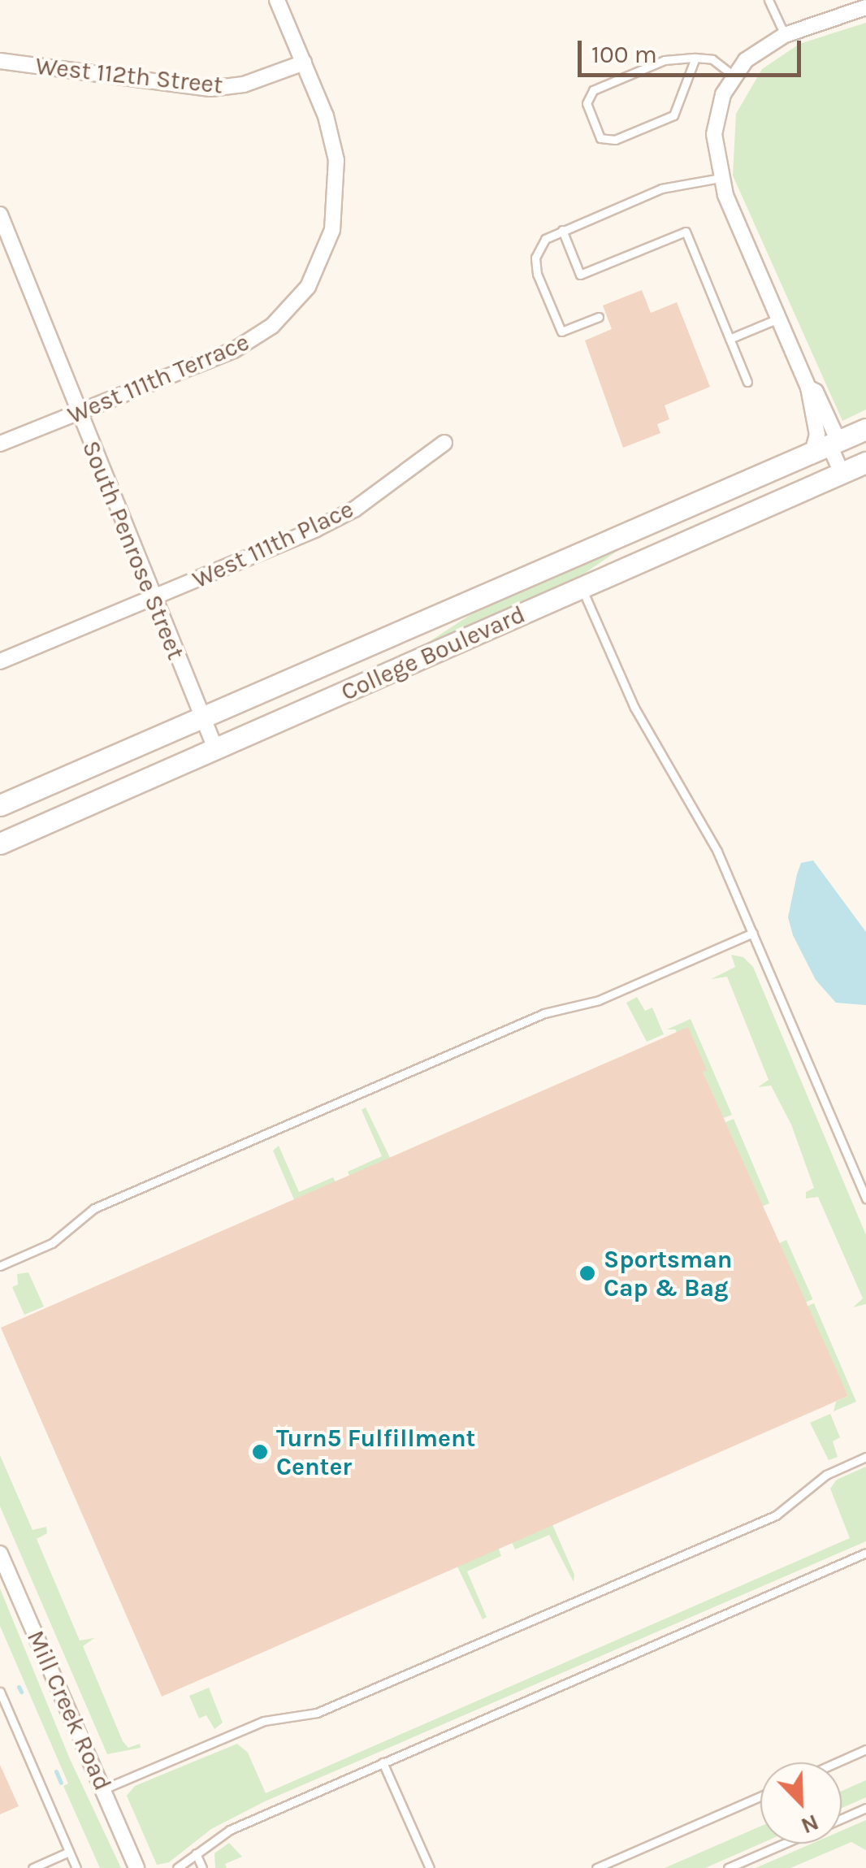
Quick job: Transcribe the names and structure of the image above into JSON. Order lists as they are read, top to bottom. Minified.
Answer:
{"streets":{"main road":["College Boulevard"],"street":["West 112th Street","West 111th Terrace","West 111th Place","South Penrose Street","Mill Creek Road"]},"crossings":[["West 112th Street","West 111th Terrace"],["West 111th Terrace","South Penrose Street"],["West 111th Place","South Penrose Street"],["South Penrose Street","College Boulevard"]],"places":["Sportsman Cap & Bag","Turn5 Fulfillment Center"],"scale_bar":"100 m","north":"bottom right"}
